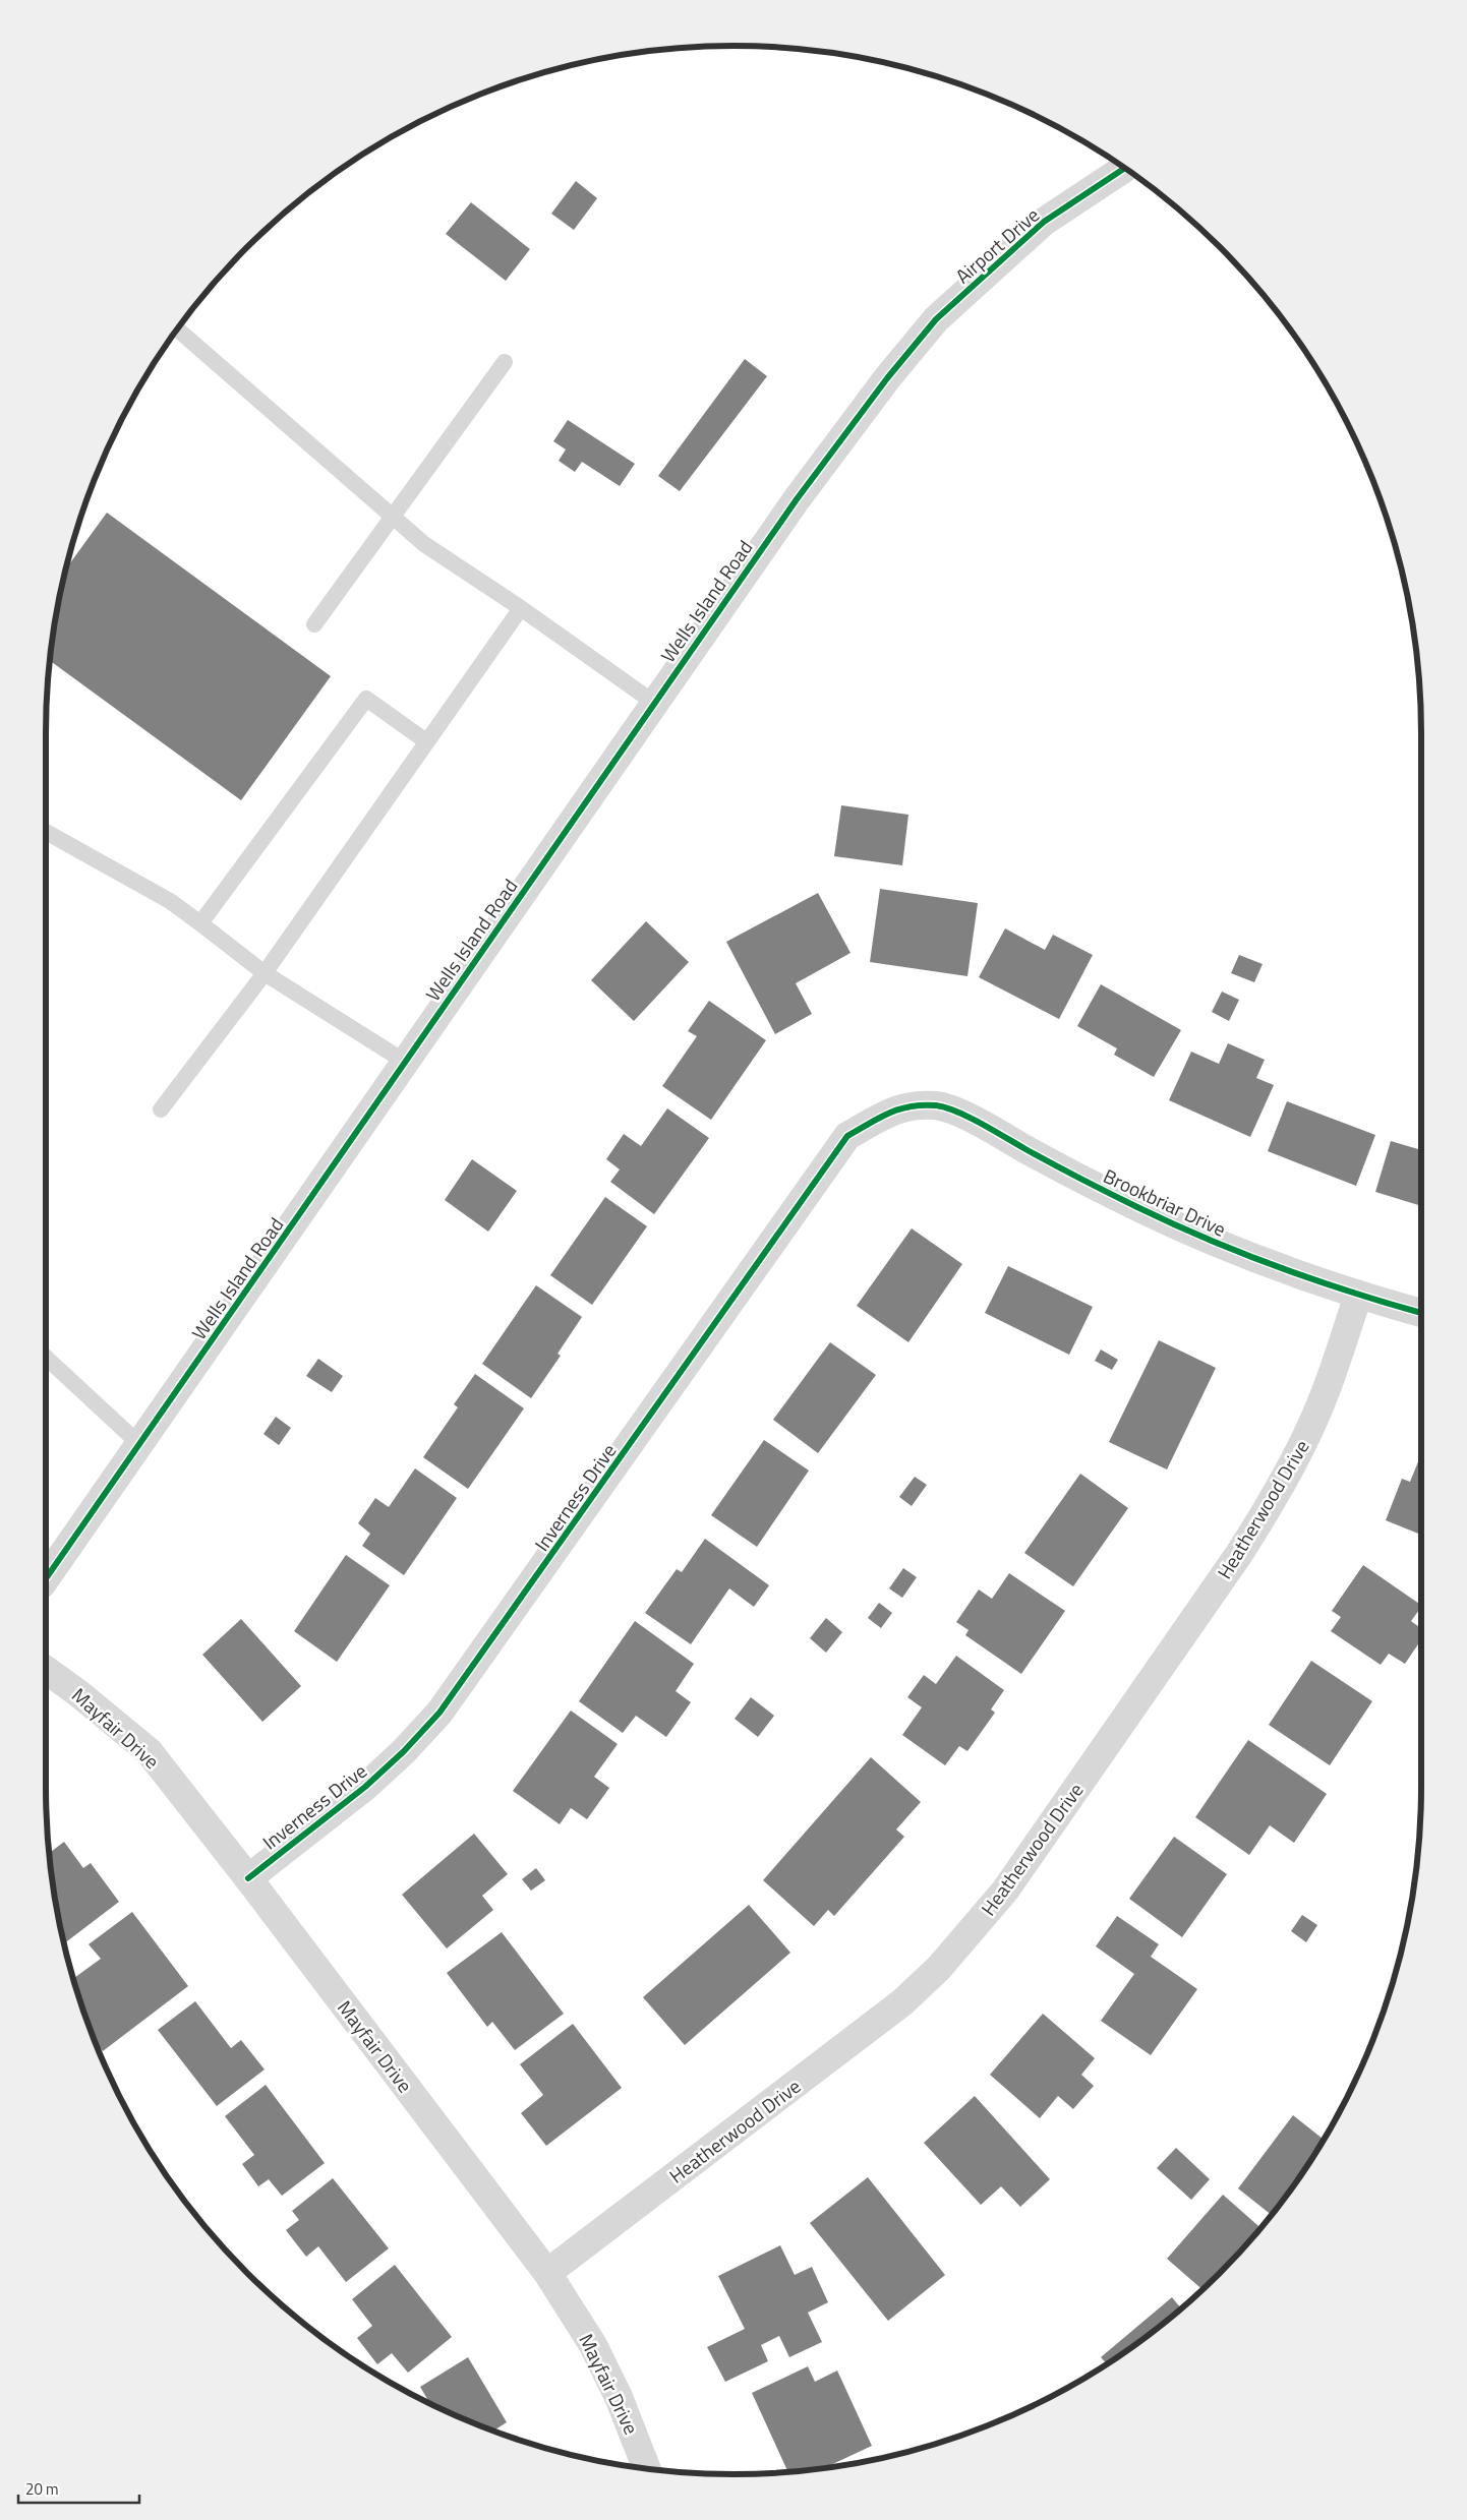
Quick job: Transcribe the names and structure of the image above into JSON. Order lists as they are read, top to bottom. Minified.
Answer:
{"streets":{"street":["Airport Drive","Wells Island Road","Brookbriar Drive","Inverness Drive","Heatherwood Drive","Mayfair Drive"]},"crossings":[["Airport Drive","Wells Island Road"],["Brookbriar Drive","Inverness Drive"],["Brookbriar Drive","Heatherwood Drive"],["Inverness Drive","Mayfair Drive"],["Heatherwood Drive","Mayfair Drive"]],"scale_bar":"20 m"}
